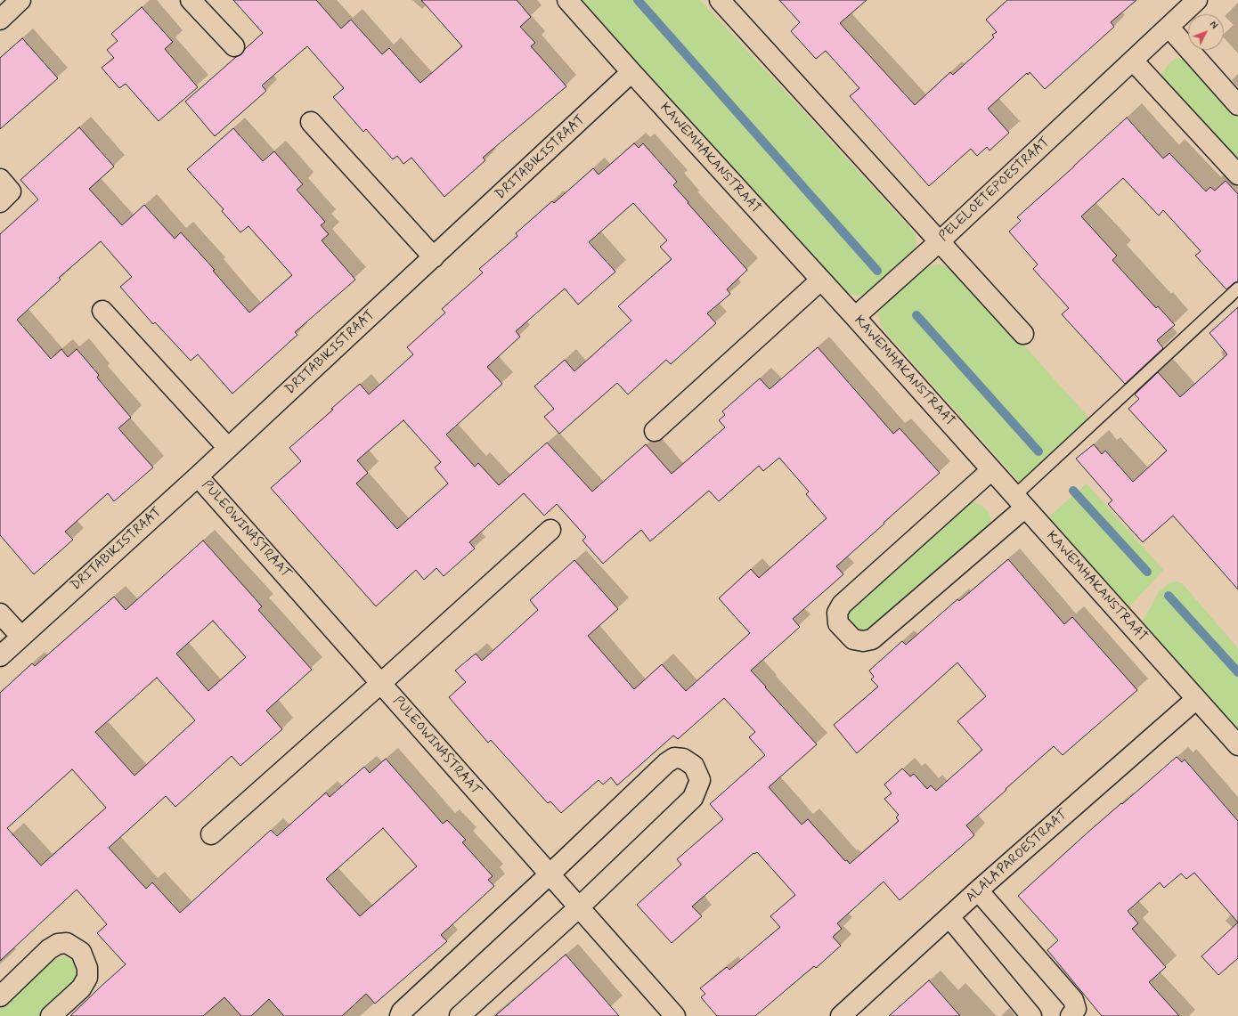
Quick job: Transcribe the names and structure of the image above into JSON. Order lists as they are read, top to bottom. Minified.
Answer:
{"streets":{"street":["DRITABIKISTRAAT","KAWEMHAKANSTRAAT","PELELOETEPOESTRAAT","PULEOWINASTRAAT","ALALAPAROESTRAAT"]},"crossings":[["DRITABIKISTRAAT","KAWEMHAKANSTRAAT"],["DRITABIKISTRAAT","PULEOWINASTRAAT"],["KAWEMHAKANSTRAAT","PELELOETEPOESTRAAT"],["KAWEMHAKANSTRAAT","ALALAPAROESTRAAT"]],"north":"top right"}
